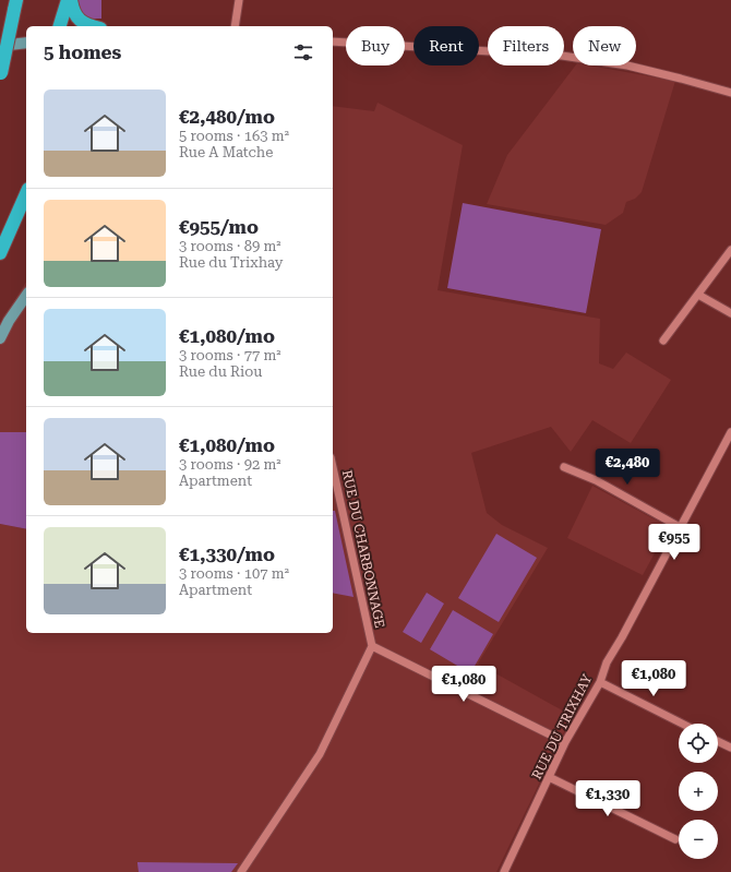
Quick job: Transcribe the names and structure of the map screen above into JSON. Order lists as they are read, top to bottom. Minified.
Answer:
{"streets":{"street":["RUE DU CHARBONNAGE","RUE DU TRIXHAY"]},"crossings":[["RUE DU CHARBONNAGE","RUE DU TRIXHAY"]],"page":{"chip":["Buy","Rent","Filters","New"],"heading":"5 homes","list":[{"name":"€2,480/mo","note":"5 rooms · 163 m² · Rue A Matche"},{"name":"€955/mo","note":"3 rooms · 89 m² · Rue du Trixhay"},{"name":"€1,080/mo","note":"3 rooms · 77 m² · Rue du Riou"},{"name":"€1,080/mo","note":"3 rooms · 92 m² · Apartment"},{"name":"€1,330/mo","note":"3 rooms · 107 m² · Apartment"}],"price":["€2,480","€955","€1,080","€1,080","€1,330"],"map_buttons":["+","−"]}}
